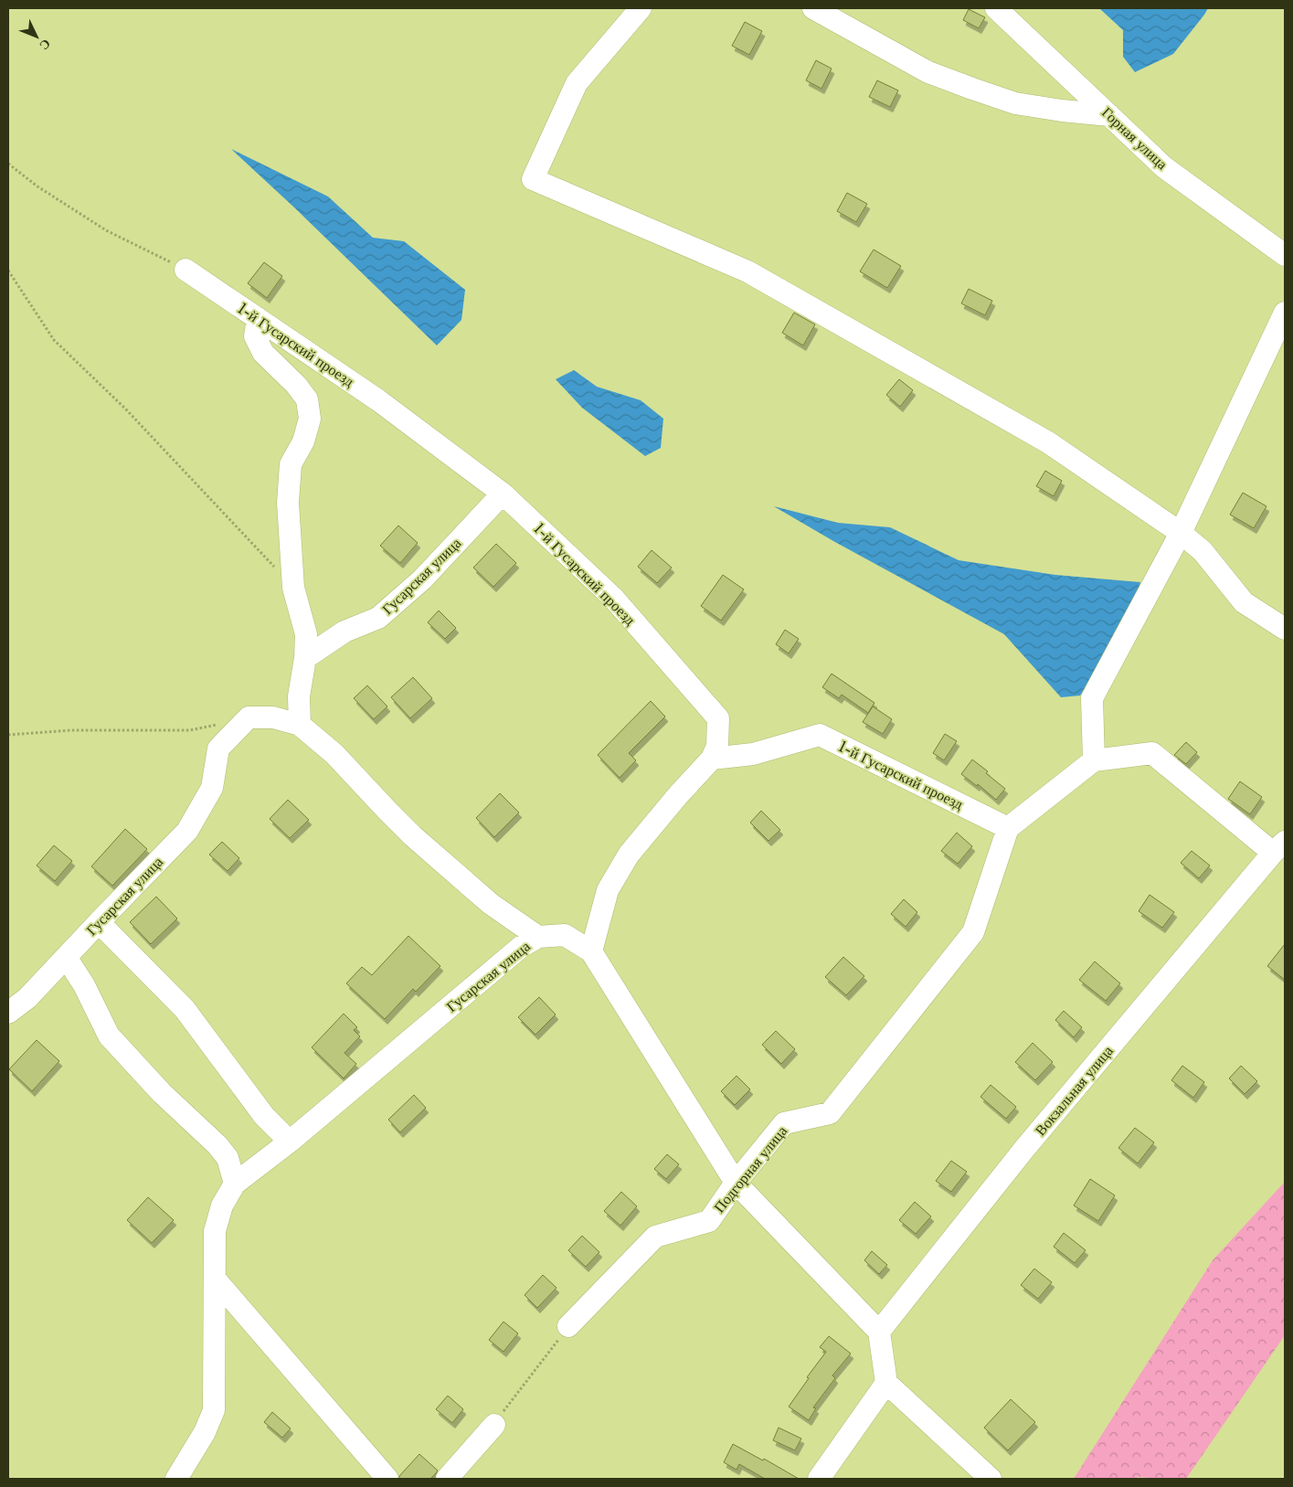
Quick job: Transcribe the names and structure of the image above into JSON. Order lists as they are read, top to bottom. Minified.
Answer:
{"streets":{"street":["Горная улица","1-й Гусарский проезд","Гусарская улица","Вокзальная улица","Подгорная улица"]},"crossings":[["1-й Гусарский проезд","Гусарская улица"],["1-й Гусарский проезд","Подгорная улица"]],"north":"bottom right"}
